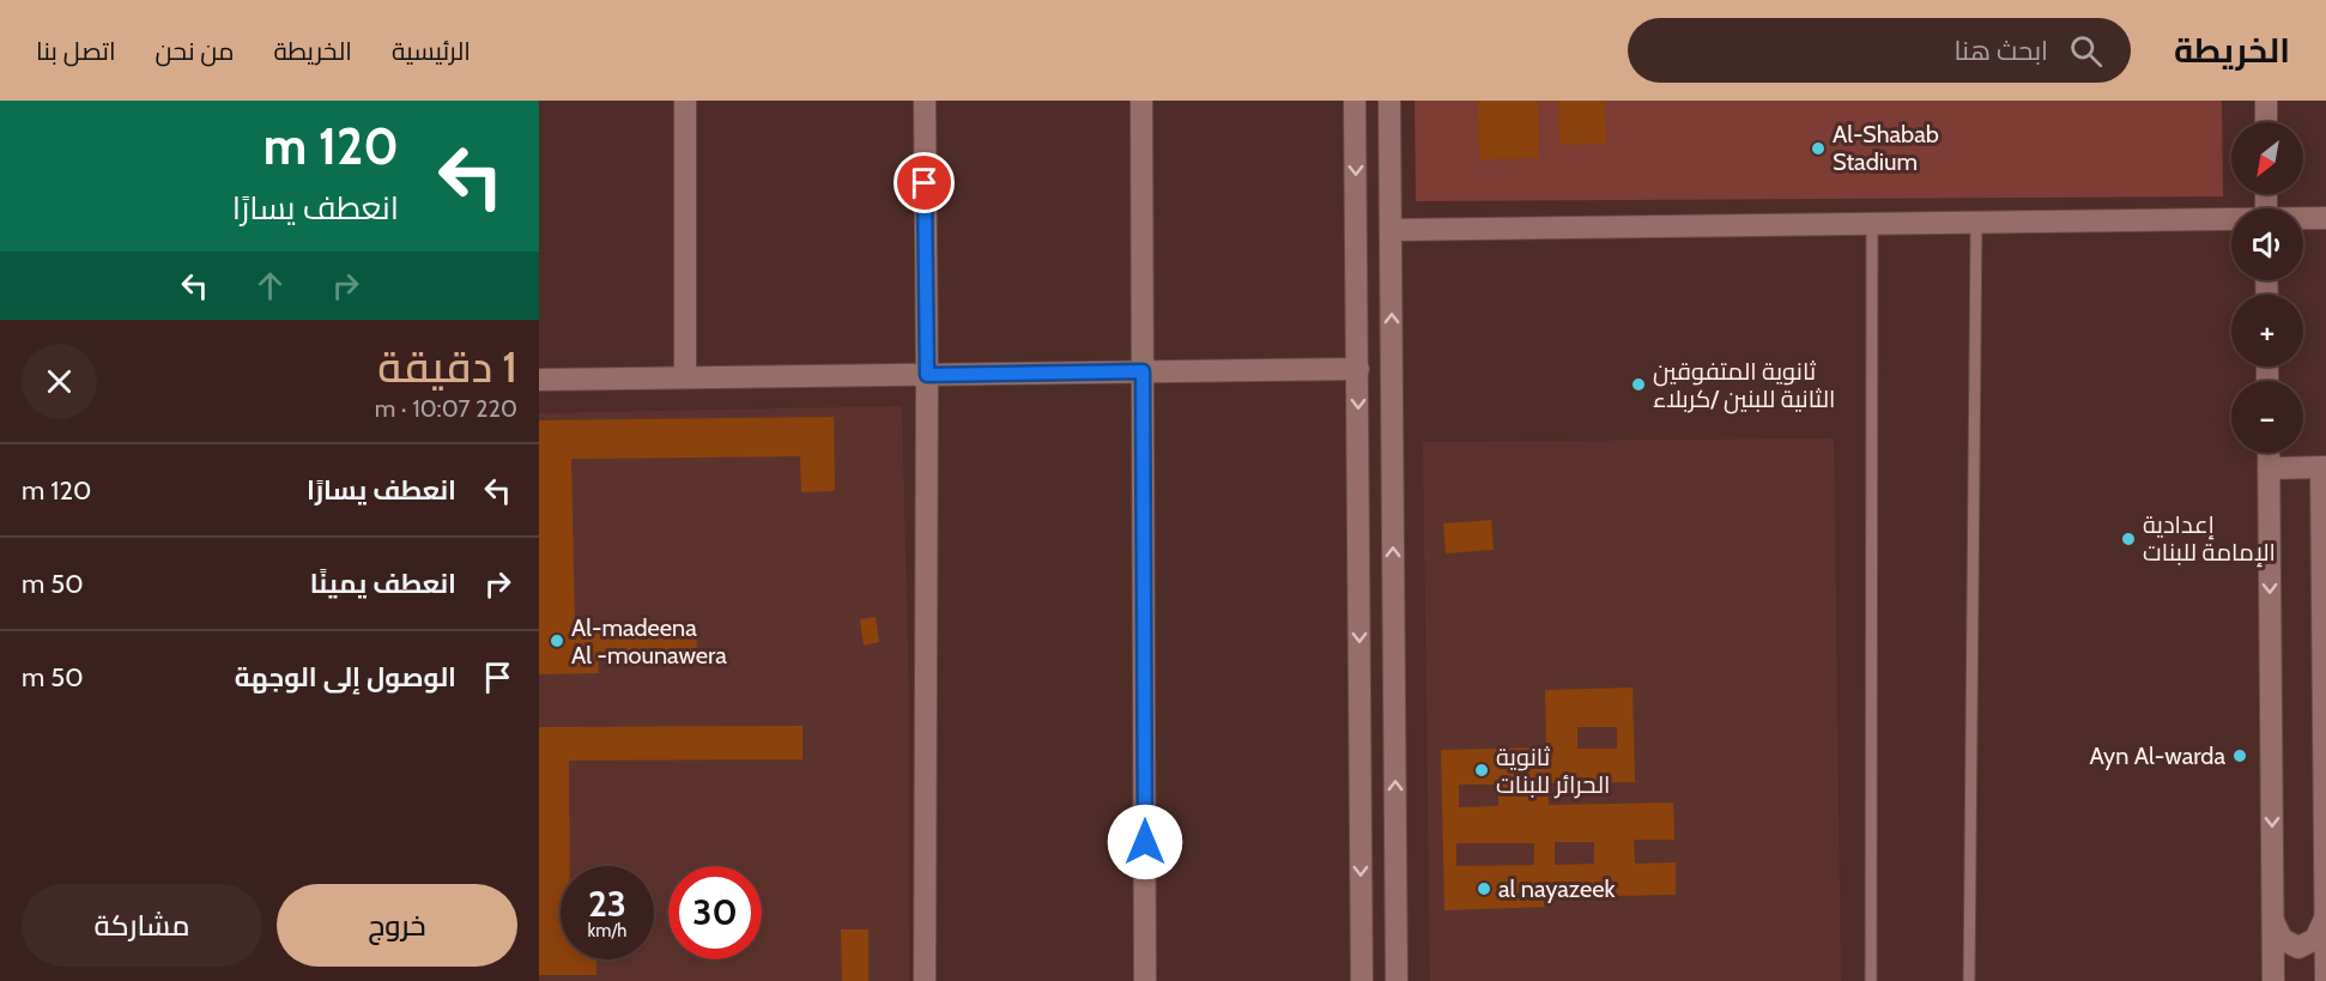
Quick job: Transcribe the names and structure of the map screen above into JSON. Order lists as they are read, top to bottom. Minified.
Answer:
{"places":["Al-Shabab Stadium","ثانوية المتفوقين الثانية للبنين /كربلاء","إعدادية الإمامة للبنات","Al-madeena Al -mounawera","Ayn Al-warda","ثانوية الحرائر للبنات","al nayazeek"],"north":"bottom left","page":{"header":"الخريطة","search":"ابحث هنا","nav":["الرئيسية","الخريطة","من نحن","اتصل بنا"],"turn":["120 m","انعطف يسارًا"],"map_buttons":["+","−"],"heading":["1 دقيقة","220 m · 10:07"],"list":[{"name":"انعطف يسارًا","value":"120 m"},{"name":"انعطف يمينًا","value":"50 m"},{"name":"الوصول إلى الوجهة","value":"50 m"}],"speed":"23 km/h","limit":"30","buttons":["خروج","مشاركة"]}}
